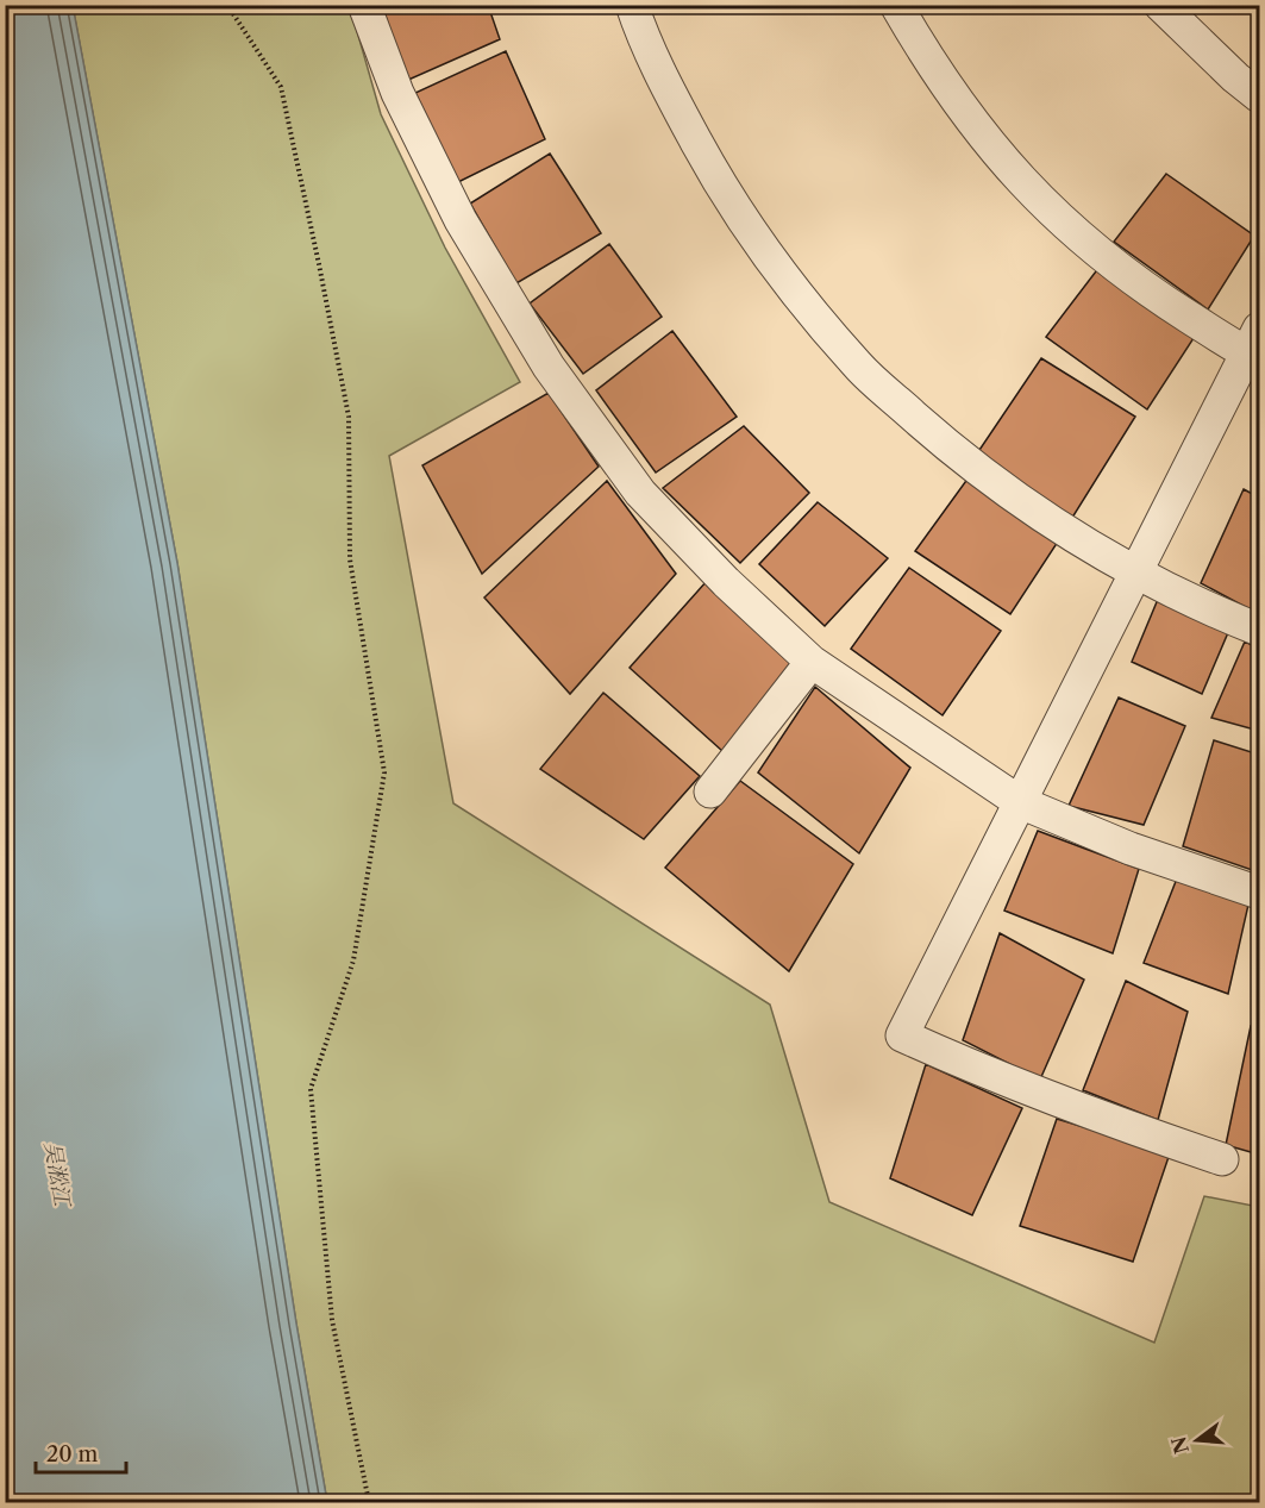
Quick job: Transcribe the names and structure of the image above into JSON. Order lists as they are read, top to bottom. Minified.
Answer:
{"water":["吴淞江"],"scale_bar":"20 m","north":"left"}
